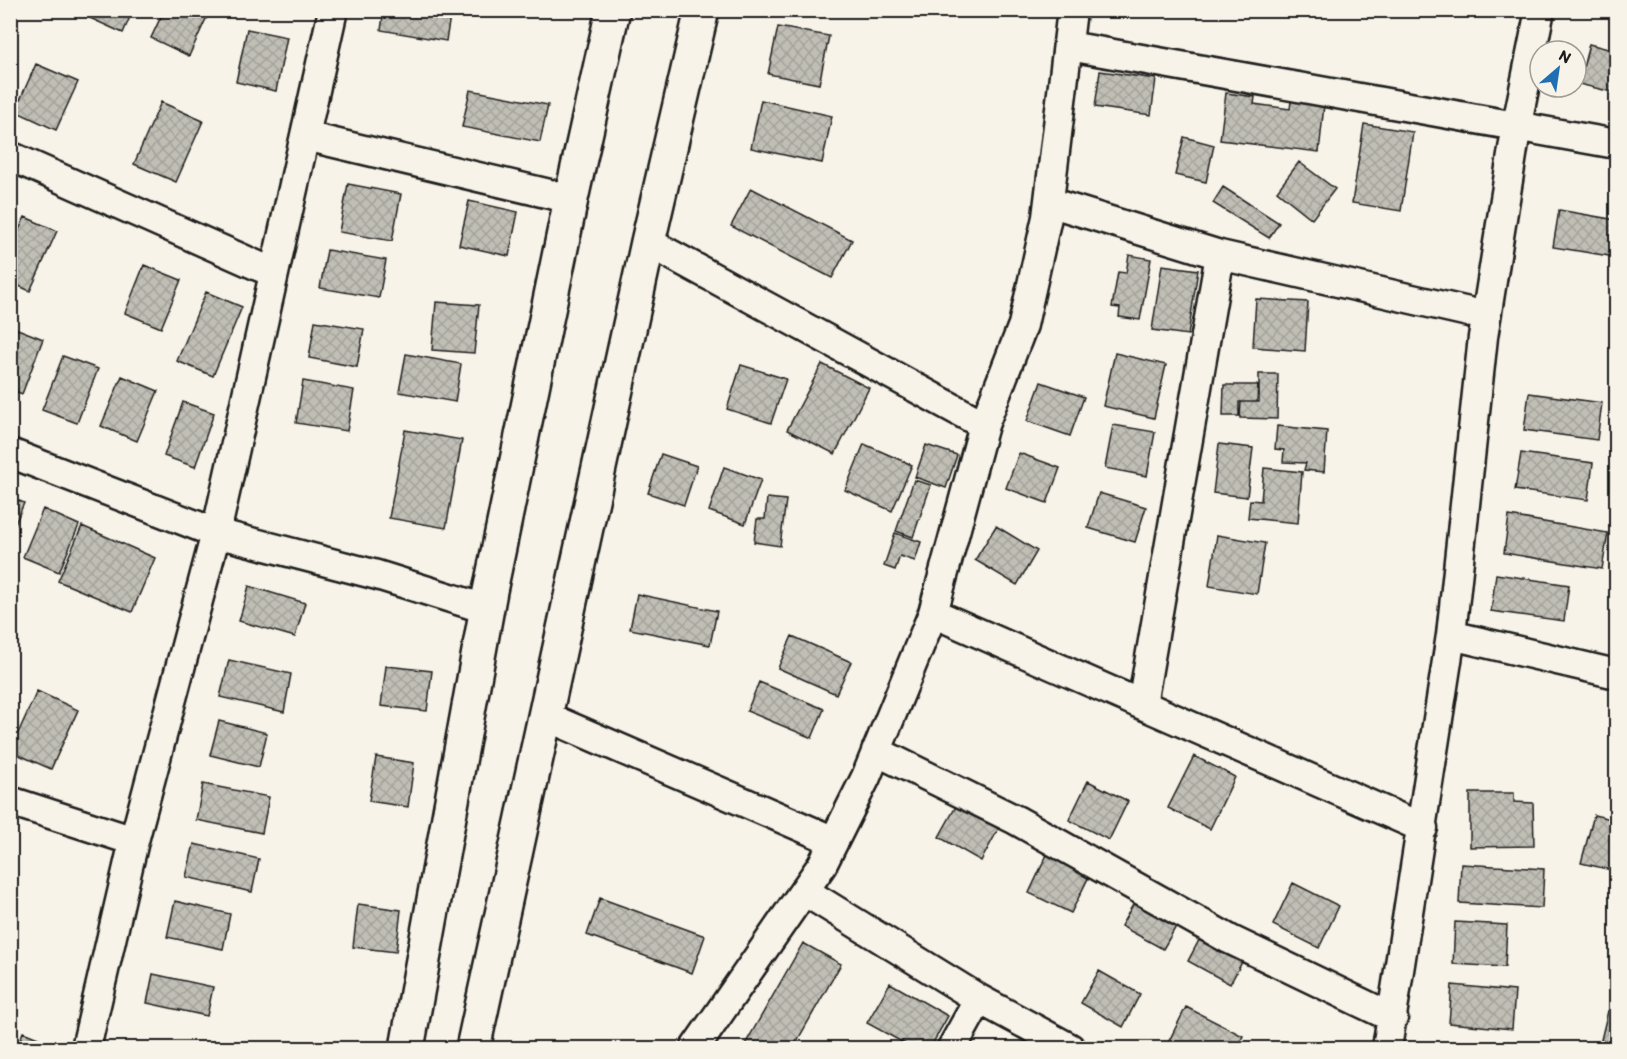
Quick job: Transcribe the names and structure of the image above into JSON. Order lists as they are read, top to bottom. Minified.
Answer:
{"north":"top right"}
